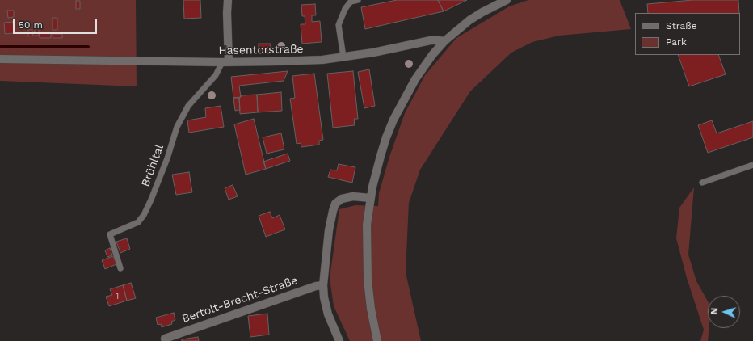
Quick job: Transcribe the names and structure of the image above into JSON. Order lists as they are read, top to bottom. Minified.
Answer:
{"streets":{"street":["Hasentorstraße","Bertolt-Brecht-Straße"],"lane":["Brühltal"]},"crossings":[["Hasentorstraße","Brühltal"]],"house_numbers":["1"],"legend":["Straße","Park"],"scale_bar":"50 m","north":"left"}
